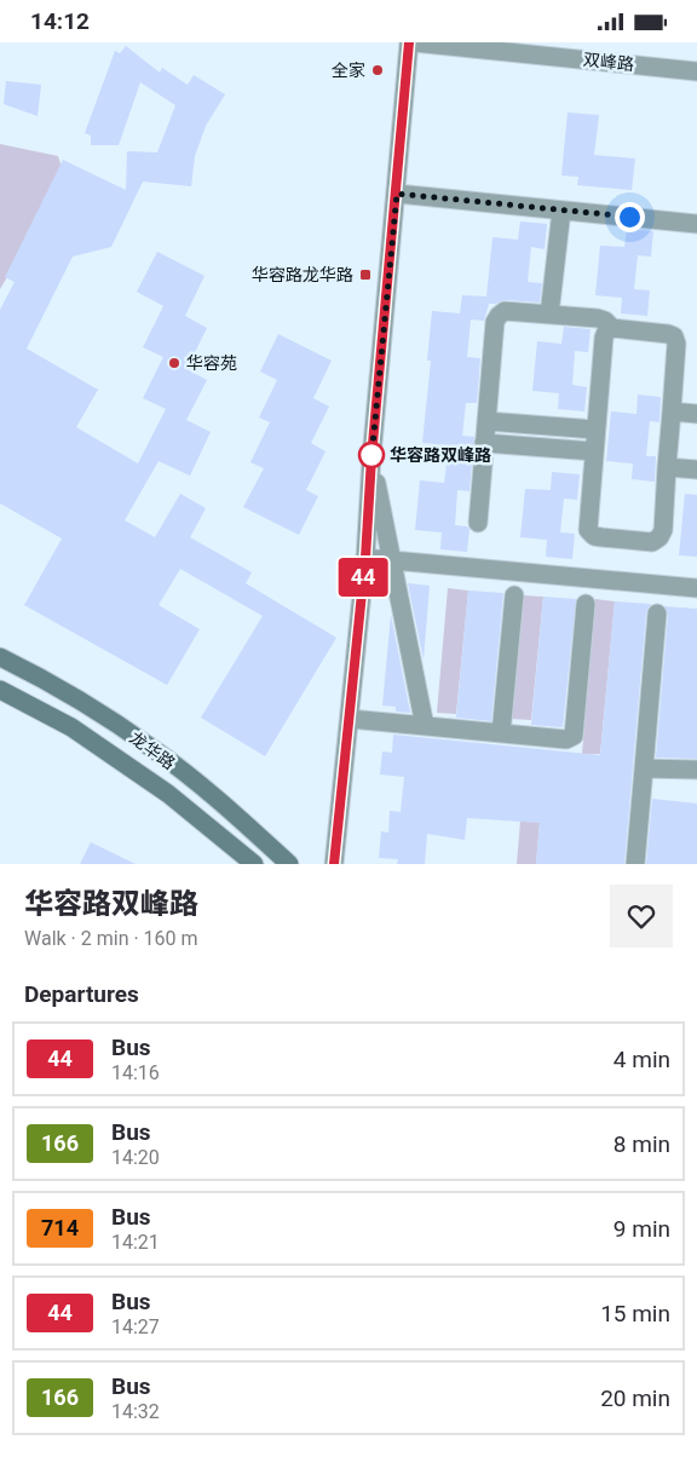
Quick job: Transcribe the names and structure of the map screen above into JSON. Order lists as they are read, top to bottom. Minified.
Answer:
{"streets":{"main road":["龙华路"],"street":["双峰路"]},"places":{"other":["全家","华容苑","华容路双峰路"],"transit":["华容路龙华路"]},"lines":["bus line 44"],"page":{"status":"14:12","on_map":"44","heading":[["华容路双峰路","Walk · 2 min · 160 m"],"Departures"],"list":[{"mark":"44","name":"Bus","note":"14:16","value":"4 min"},{"mark":"166","name":"Bus","note":"14:20","value":"8 min"},{"mark":"714","name":"Bus","note":"14:21","value":"9 min"},{"mark":"44","name":"Bus","note":"14:27","value":"15 min"},{"mark":"166","name":"Bus","note":"14:32","value":"20 min"}]}}
